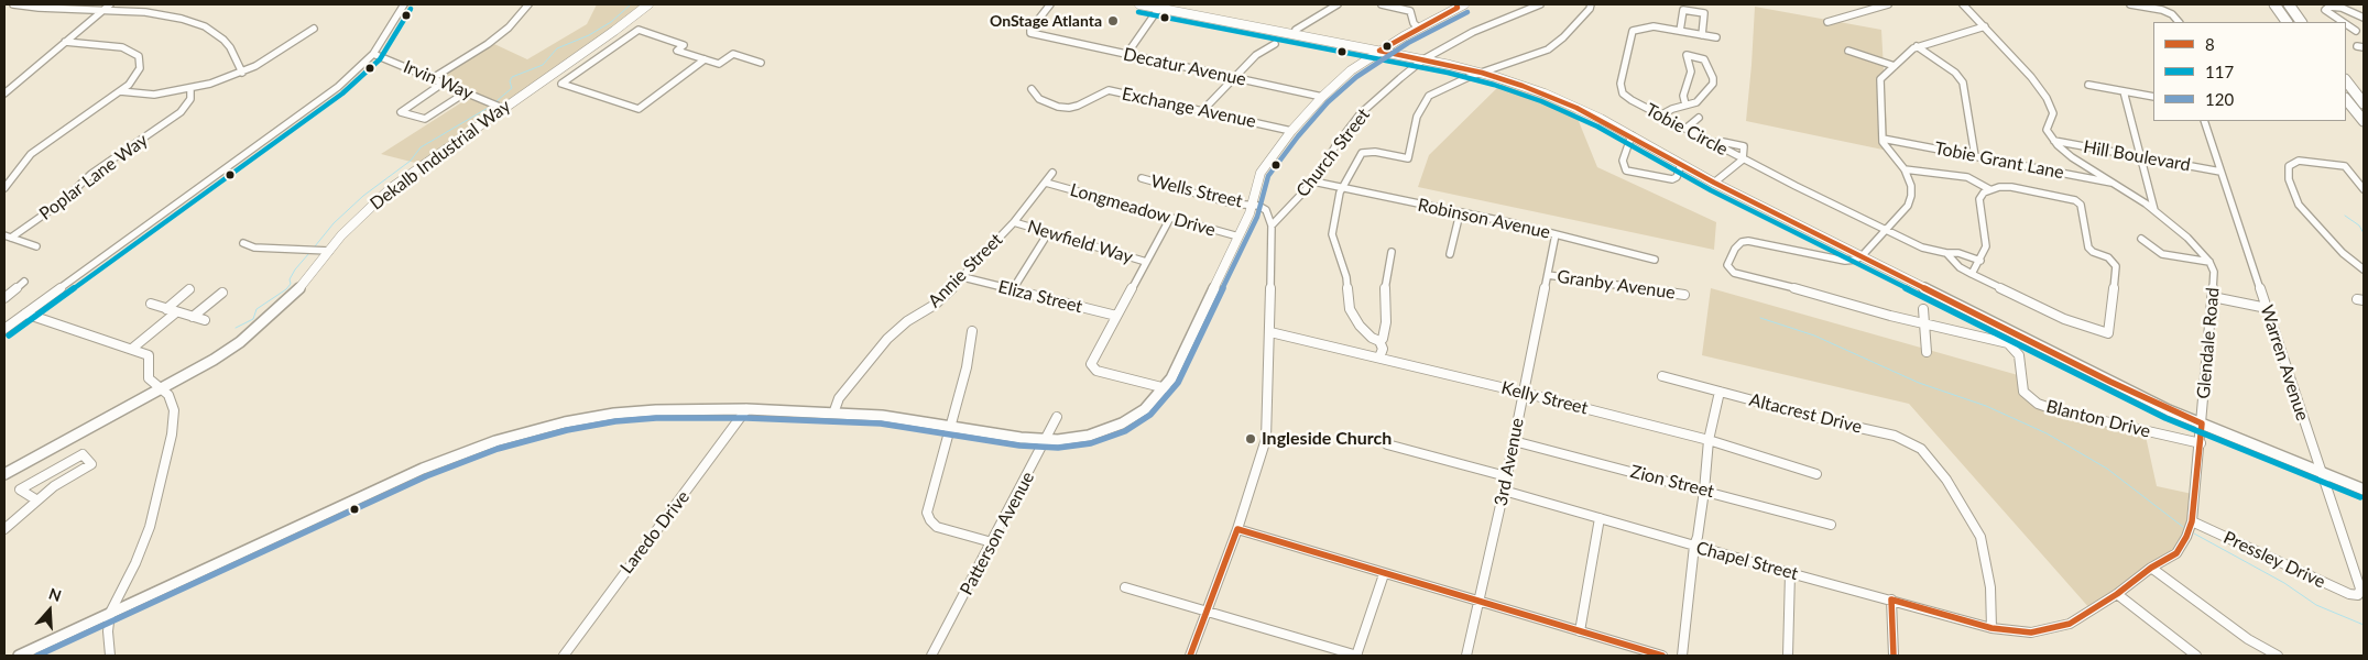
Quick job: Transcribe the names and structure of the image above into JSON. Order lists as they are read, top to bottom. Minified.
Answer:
{"streets":{"main road":["Dekalb Industrial Way"],"street":["Decatur Avenue","Irvin Way","Exchange Avenue","Tobie Circle","Church Street","Hill Boulevard","Tobie Grant Lane","Poplar Lane Way","Wells Street","Longmeadow Drive","Robinson Avenue","Newfield Way","Annie Street","Granby Avenue","Eliza Street","Glendale Road","Warren Avenue","Kelly Street","Altacrest Drive","Blanton Drive","3rd Avenue","Zion Street","Laredo Drive","Patterson Avenue","Pressley Drive","Chapel Street"]},"crossings":[["Irvin Way","Dekalb Industrial Way"],["Church Street","Robinson Avenue"],["Hill Boulevard","Glendale Road"],["Hill Boulevard","Warren Avenue"],["Tobie Grant Lane","Glendale Road"],["Longmeadow Drive","Annie Street"],["Robinson Avenue","3rd Avenue"],["Newfield Way","Annie Street"],["Annie Street","Eliza Street"],["Granby Avenue","3rd Avenue"],["Glendale Road","Altacrest Drive"],["Glendale Road","Blanton Drive"],["Glendale Road","Pressley Drive"],["Glendale Road","Chapel Street"],["Warren Avenue","Pressley Drive"],["Kelly Street","3rd Avenue"],["Altacrest Drive","Chapel Street"],["3rd Avenue","Zion Street"],["3rd Avenue","Chapel Street"]],"places":["OnStage Atlanta","Ingleside Church"],"lines":["transit line 8","transit line 117","transit line 120"],"legend":["8","117","120"],"north":"top"}
